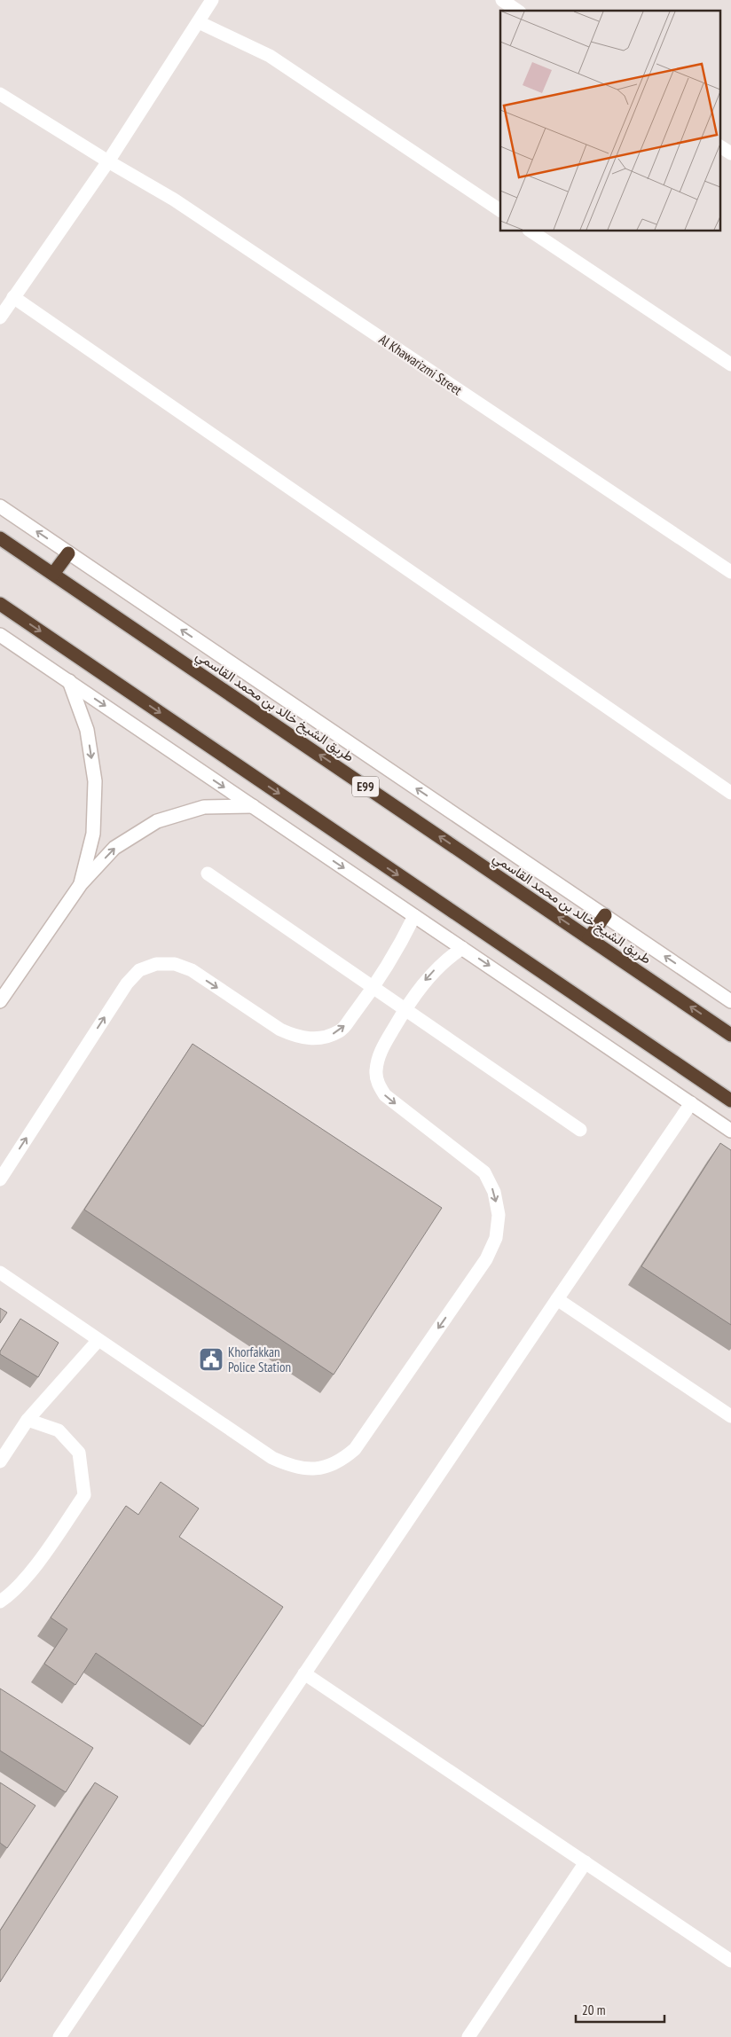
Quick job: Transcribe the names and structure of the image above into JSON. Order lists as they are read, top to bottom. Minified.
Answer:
{"streets":{"highway":["طريق الشيخ خالد بن محمد القاسمي","E99"],"street":["Al Khawarizmi Street"]},"places":{"public building":["Khorfakkan Police Station"]},"scale_bar":"20 m"}
